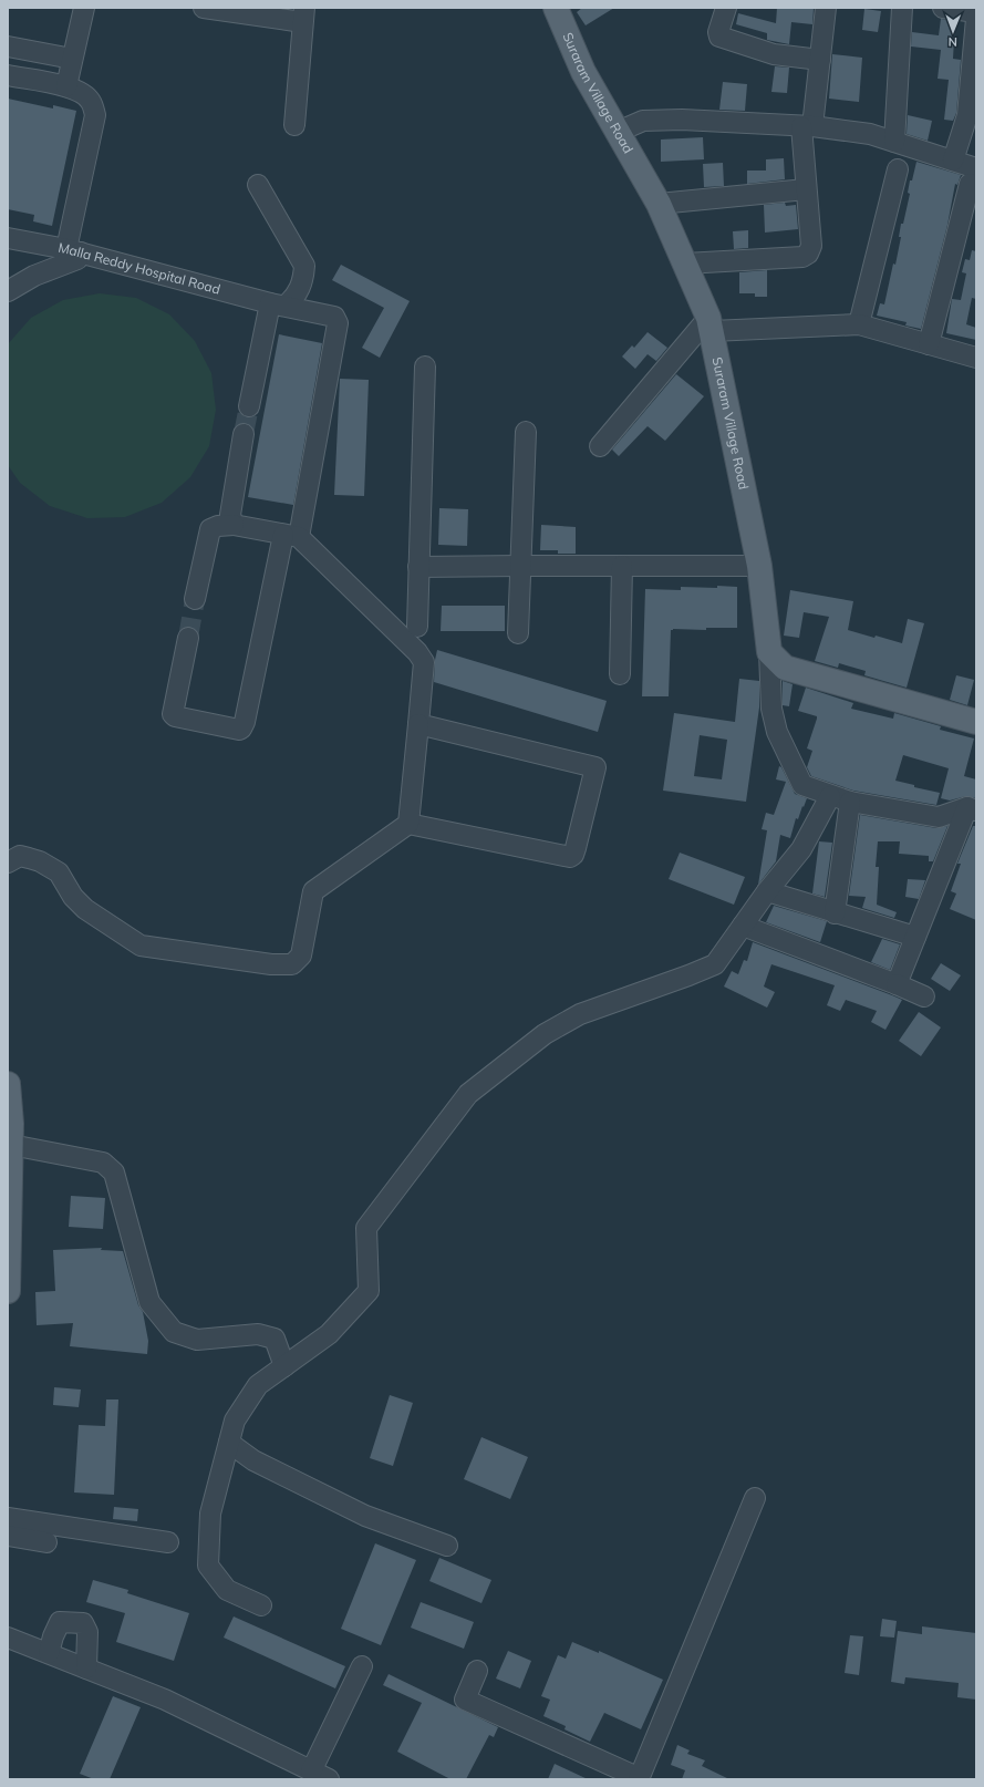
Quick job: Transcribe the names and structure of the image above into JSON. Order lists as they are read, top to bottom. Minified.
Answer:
{"streets":{"main road":["Suraram Village Road"],"street":["Malla Reddy Hospital Road"]},"north":"bottom"}
